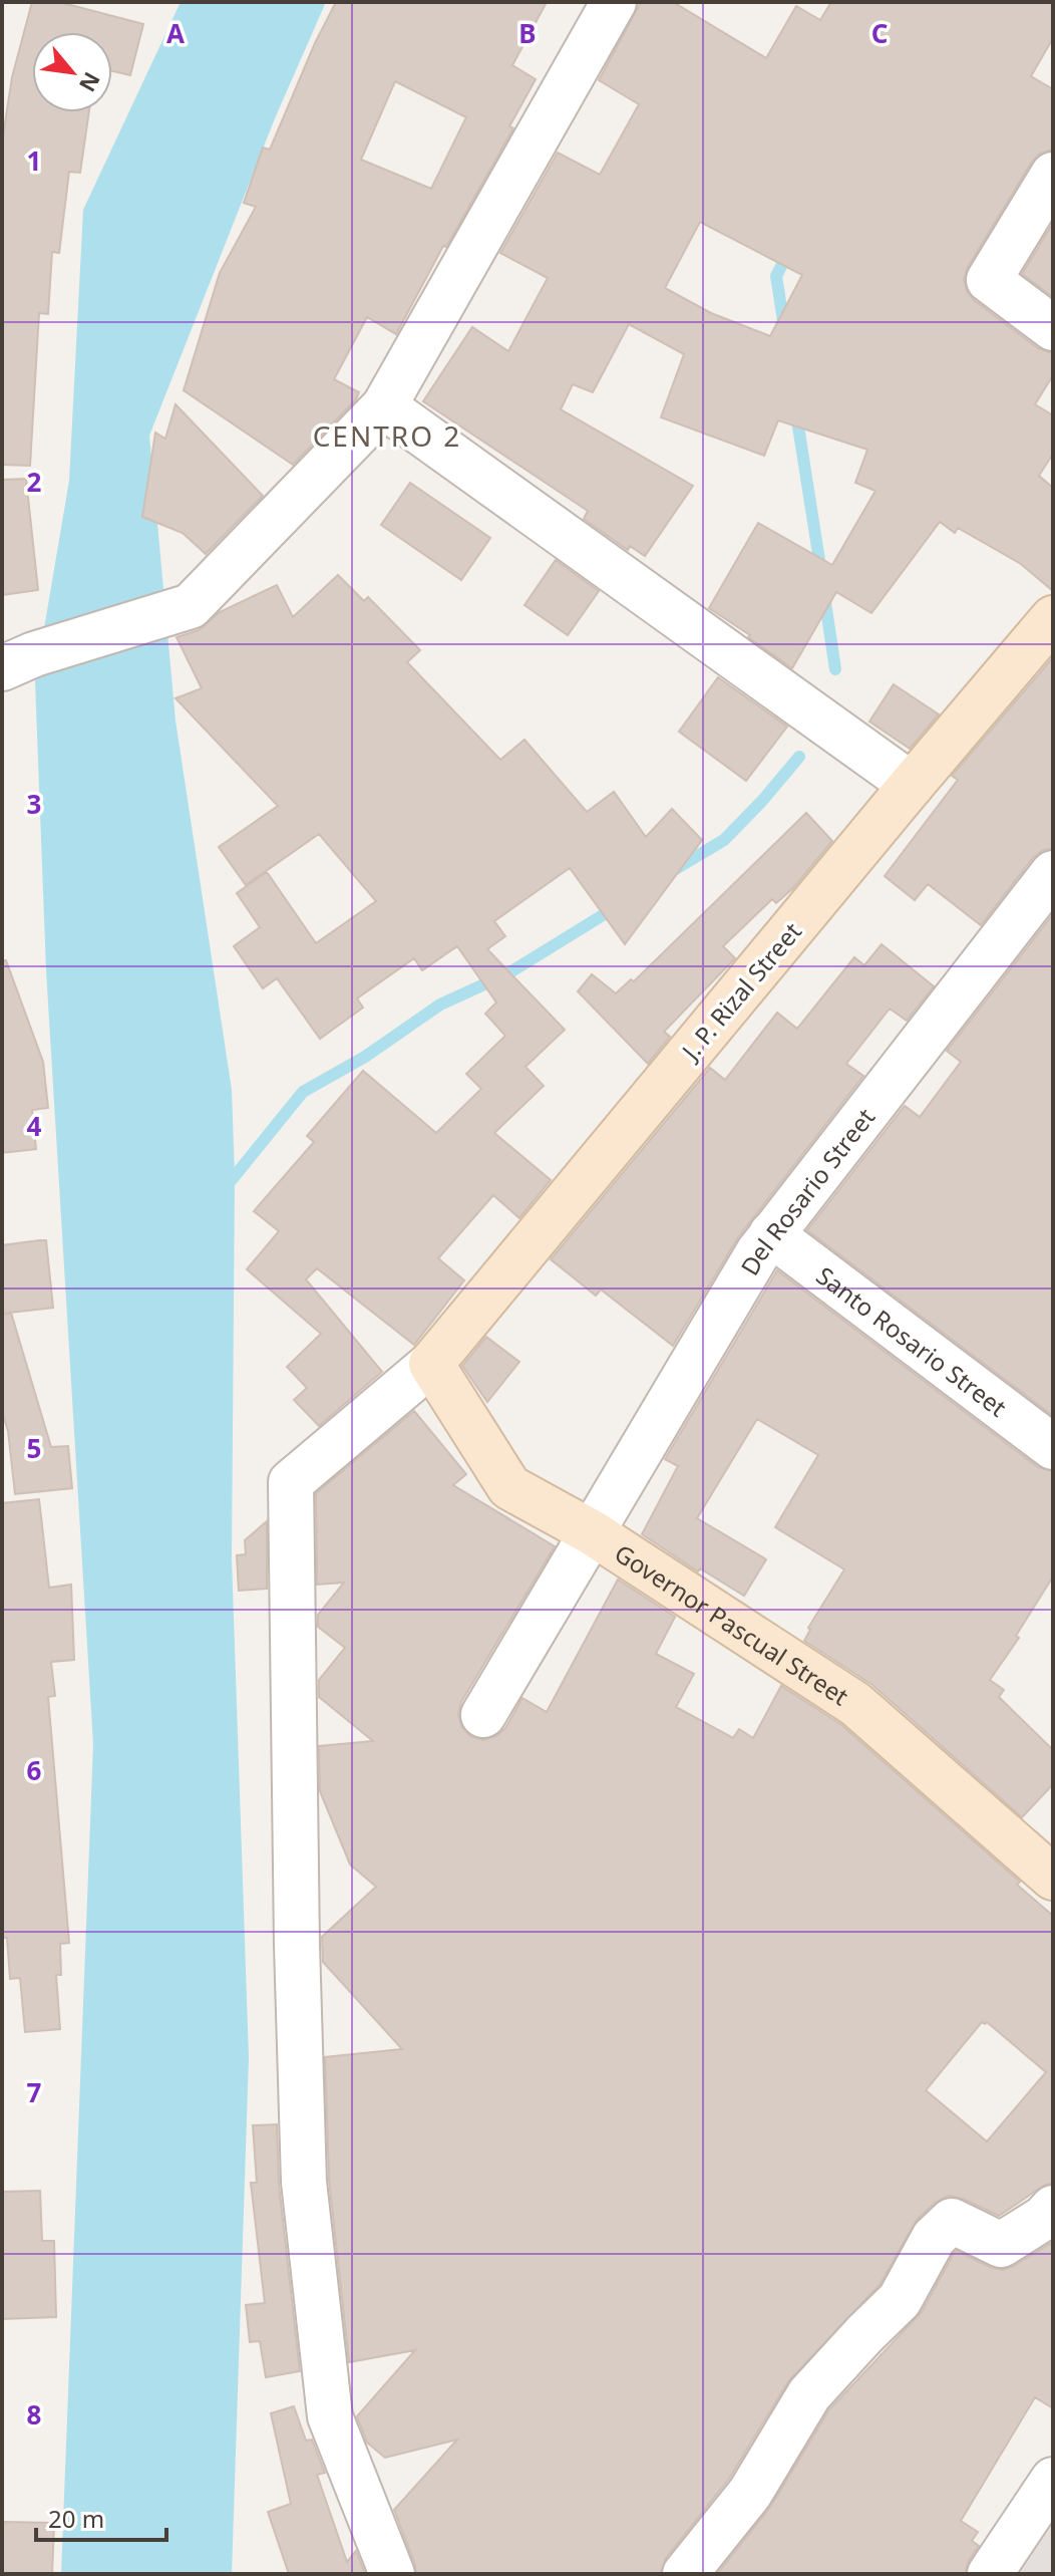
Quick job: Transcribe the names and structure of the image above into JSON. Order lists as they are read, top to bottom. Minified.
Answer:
{"streets":{"street":["J. P. Rizal Street","Del Rosario Street","Santo Rosario Street","Governor Pascual Street"]},"crossings":[["J. P. Rizal Street","Governor Pascual Street"],["Del Rosario Street","Santo Rosario Street"],["Del Rosario Street","Governor Pascual Street"]],"districts":["CENTRO 2"],"scale_bar":"20 m","north":"bottom right","grid":{"columns":["A","B","C"],"rows":["1","2","3","4","5","6","7","8"]}}
